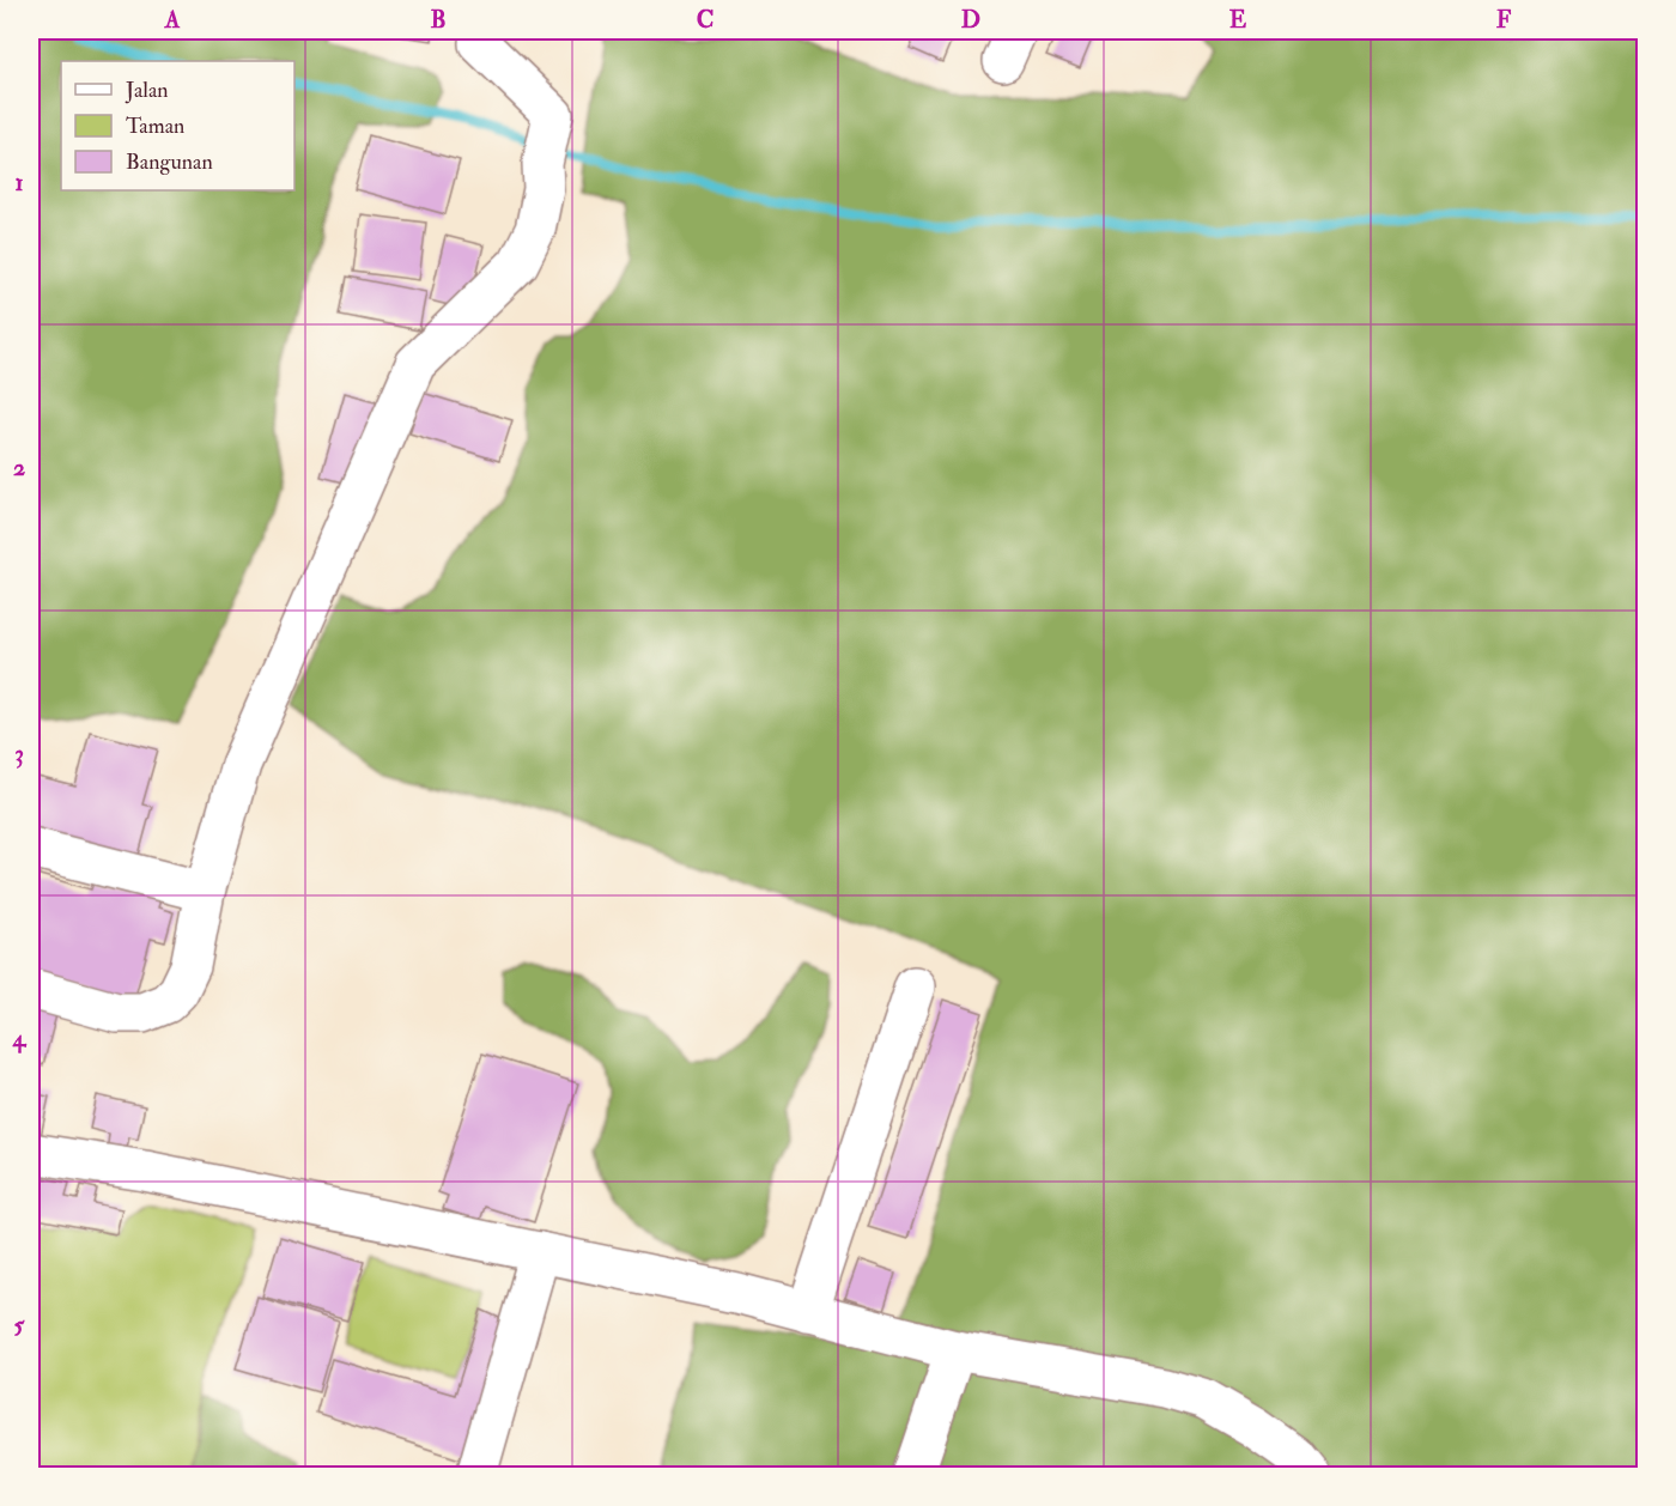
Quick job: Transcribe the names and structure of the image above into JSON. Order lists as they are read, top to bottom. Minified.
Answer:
{"legend":["Jalan","Taman","Bangunan"],"grid":{"columns":["A","B","C","D","E","F"],"rows":["1","2","3","4","5"]}}
